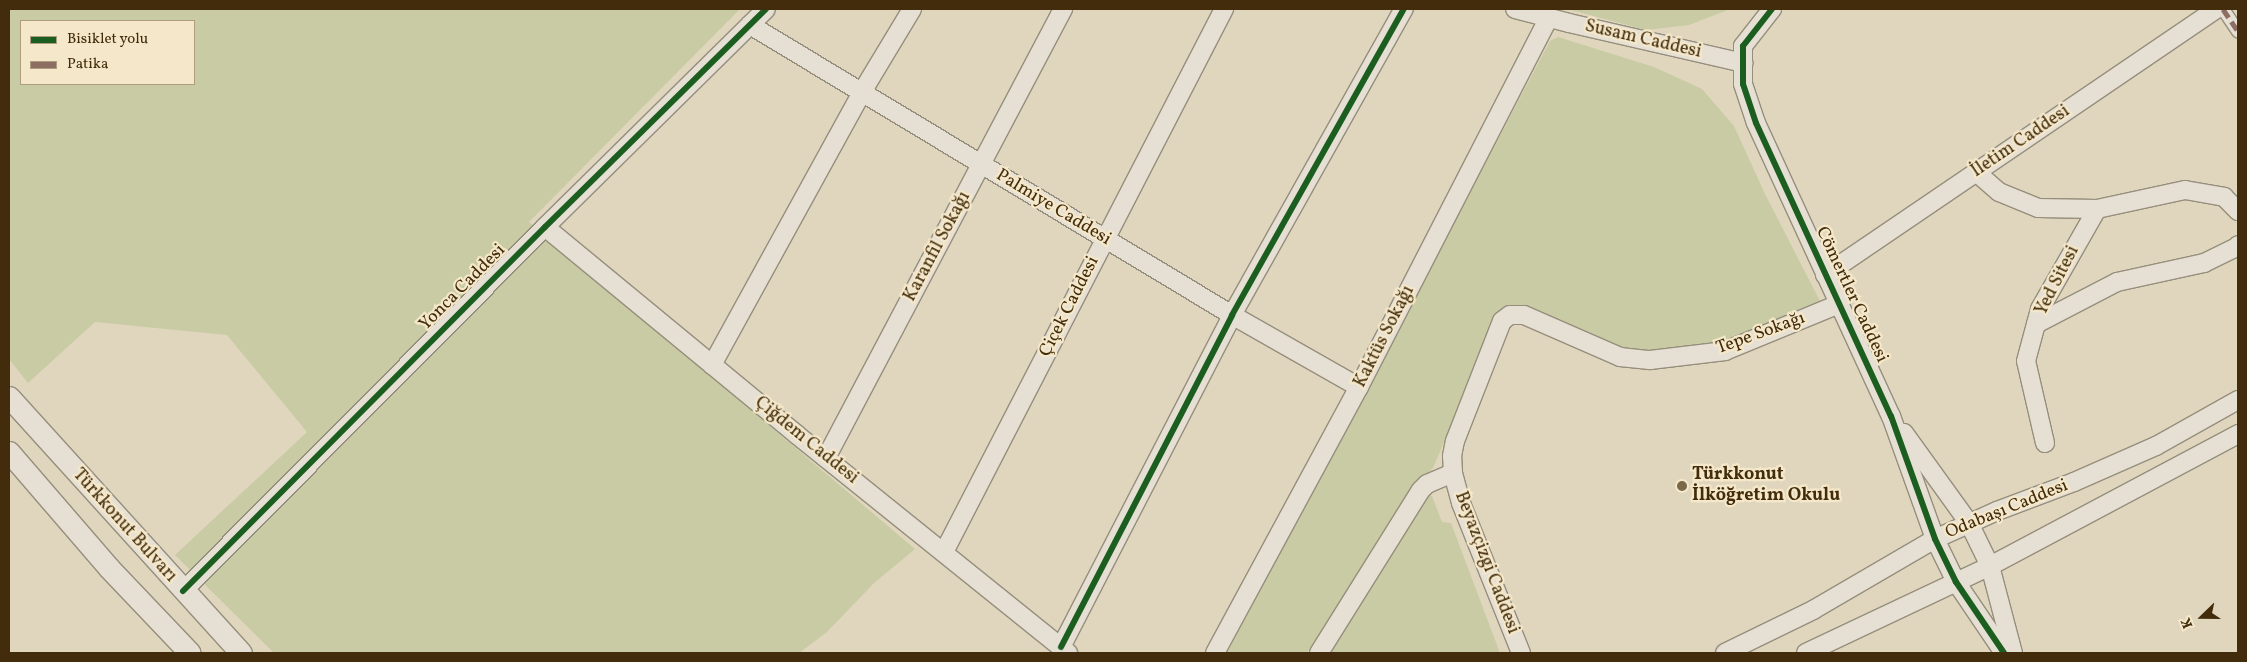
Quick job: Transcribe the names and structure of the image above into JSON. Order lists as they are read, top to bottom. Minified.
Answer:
{"streets":{"street":["Susam Caddesi","İletim Caddesi","Palmiye Caddesi","Karanfil Sokağı","Yed Sitesi","Yonca Caddesi","Cömertler Caddesi","Çiçek Caddesi","Tepe Sokağı","Kaktüs Sokağı","Çiğdem Caddesi","Odabaşı Caddesi","Türkkonut Bulvarı","Beyazçizgi Caddesi"]},"crossings":[["Susam Caddesi","Cömertler Caddesi"],["Susam Caddesi","Kaktüs Sokağı"],["İletim Caddesi","Cömertler Caddesi"],["Palmiye Caddesi","Karanfil Sokağı"],["Palmiye Caddesi","Yonca Caddesi"],["Palmiye Caddesi","Çiçek Caddesi"],["Palmiye Caddesi","Kaktüs Sokağı"],["Karanfil Sokağı","Çiğdem Caddesi"],["Yonca Caddesi","Çiğdem Caddesi"],["Yonca Caddesi","Türkkonut Bulvarı"],["Cömertler Caddesi","Tepe Sokağı"],["Cömertler Caddesi","Odabaşı Caddesi"],["Çiçek Caddesi","Çiğdem Caddesi"],["Tepe Sokağı","Beyazçizgi Caddesi"]],"places":["Türkkonut İlköğretim Okulu"],"legend":["Bisiklet yolu","Patika"],"north":"left"}
